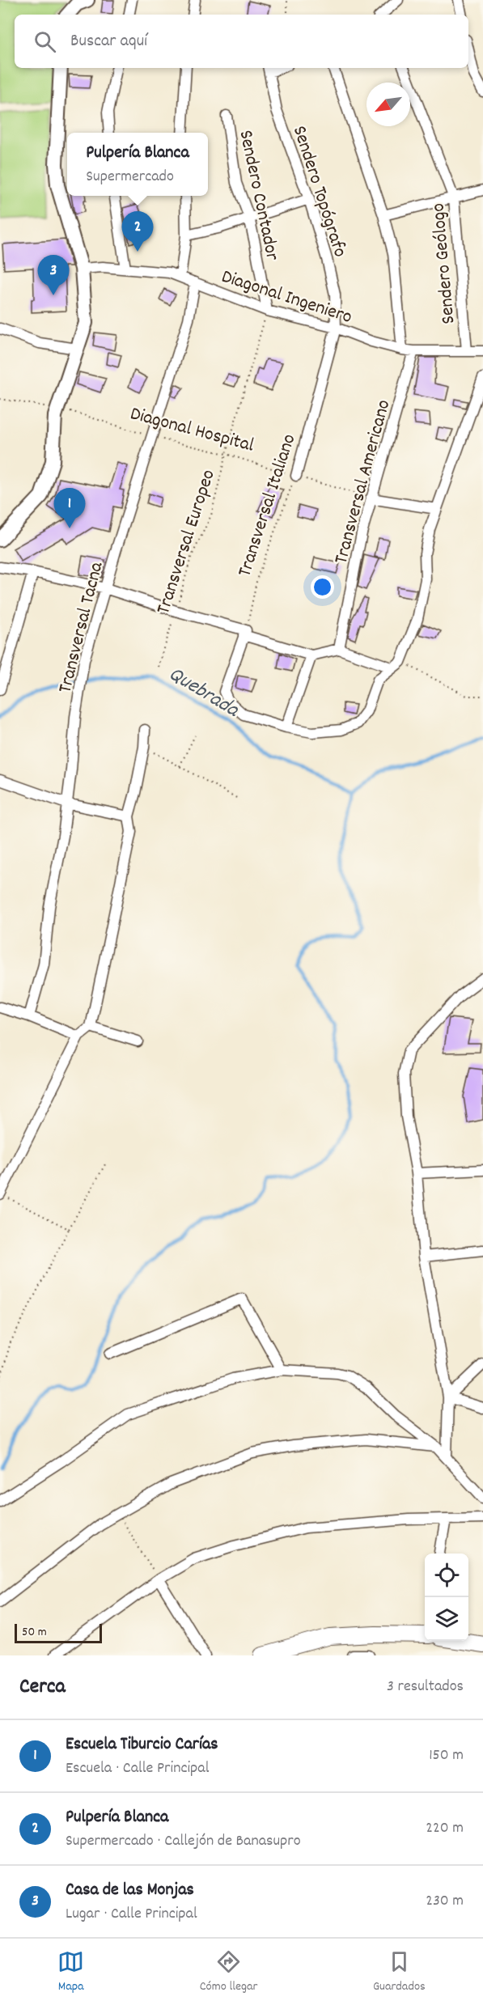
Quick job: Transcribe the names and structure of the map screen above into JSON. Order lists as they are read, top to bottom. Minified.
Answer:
{"streets":{"street":["Sendero Topógrafo","Sendero Contador","Sendero Geólogo","Diagonal Ingeniero","Transversal Americano","Transversal Italiano","Transversal Tacna"],"path":["Diagonal Hospital","Transversal Europeo"]},"crossings":[["Sendero Topógrafo","Diagonal Ingeniero"],["Sendero Topógrafo","Transversal Italiano"],["Sendero Contador","Diagonal Ingeniero"],["Sendero Contador","Transversal Europeo"],["Sendero Geólogo","Diagonal Ingeniero"],["Diagonal Ingeniero","Transversal Americano"],["Diagonal Ingeniero","Transversal Italiano"],["Diagonal Ingeniero","Transversal Europeo"],["Diagonal Ingeniero","Transversal Tacna"],["Diagonal Hospital","Transversal Americano"],["Diagonal Hospital","Transversal Italiano"],["Diagonal Hospital","Transversal Europeo"],["Diagonal Hospital","Transversal Tacna"]],"water":["Quebrada"],"scale_bar":"50 m","north":"bottom left","page":{"search":"Buscar aquí","popup":["Pulpería Blanca","Supermercado"],"pins":["2","3","1"],"scale":"50 m","heading":["Cerca","3 resultados"],"list":[{"mark":"1","name":"Escuela Tiburcio Carías","note":"Escuela · Calle Principal","value":"150 m"},{"mark":"2","name":"Pulpería Blanca","note":"Supermercado · Callejón de Banasupro","value":"220 m"},{"mark":"3","name":"Casa de las Monjas","note":"Lugar · Calle Principal","value":"230 m"}],"nav":["Mapa","Cómo llegar","Guardados"]}}
